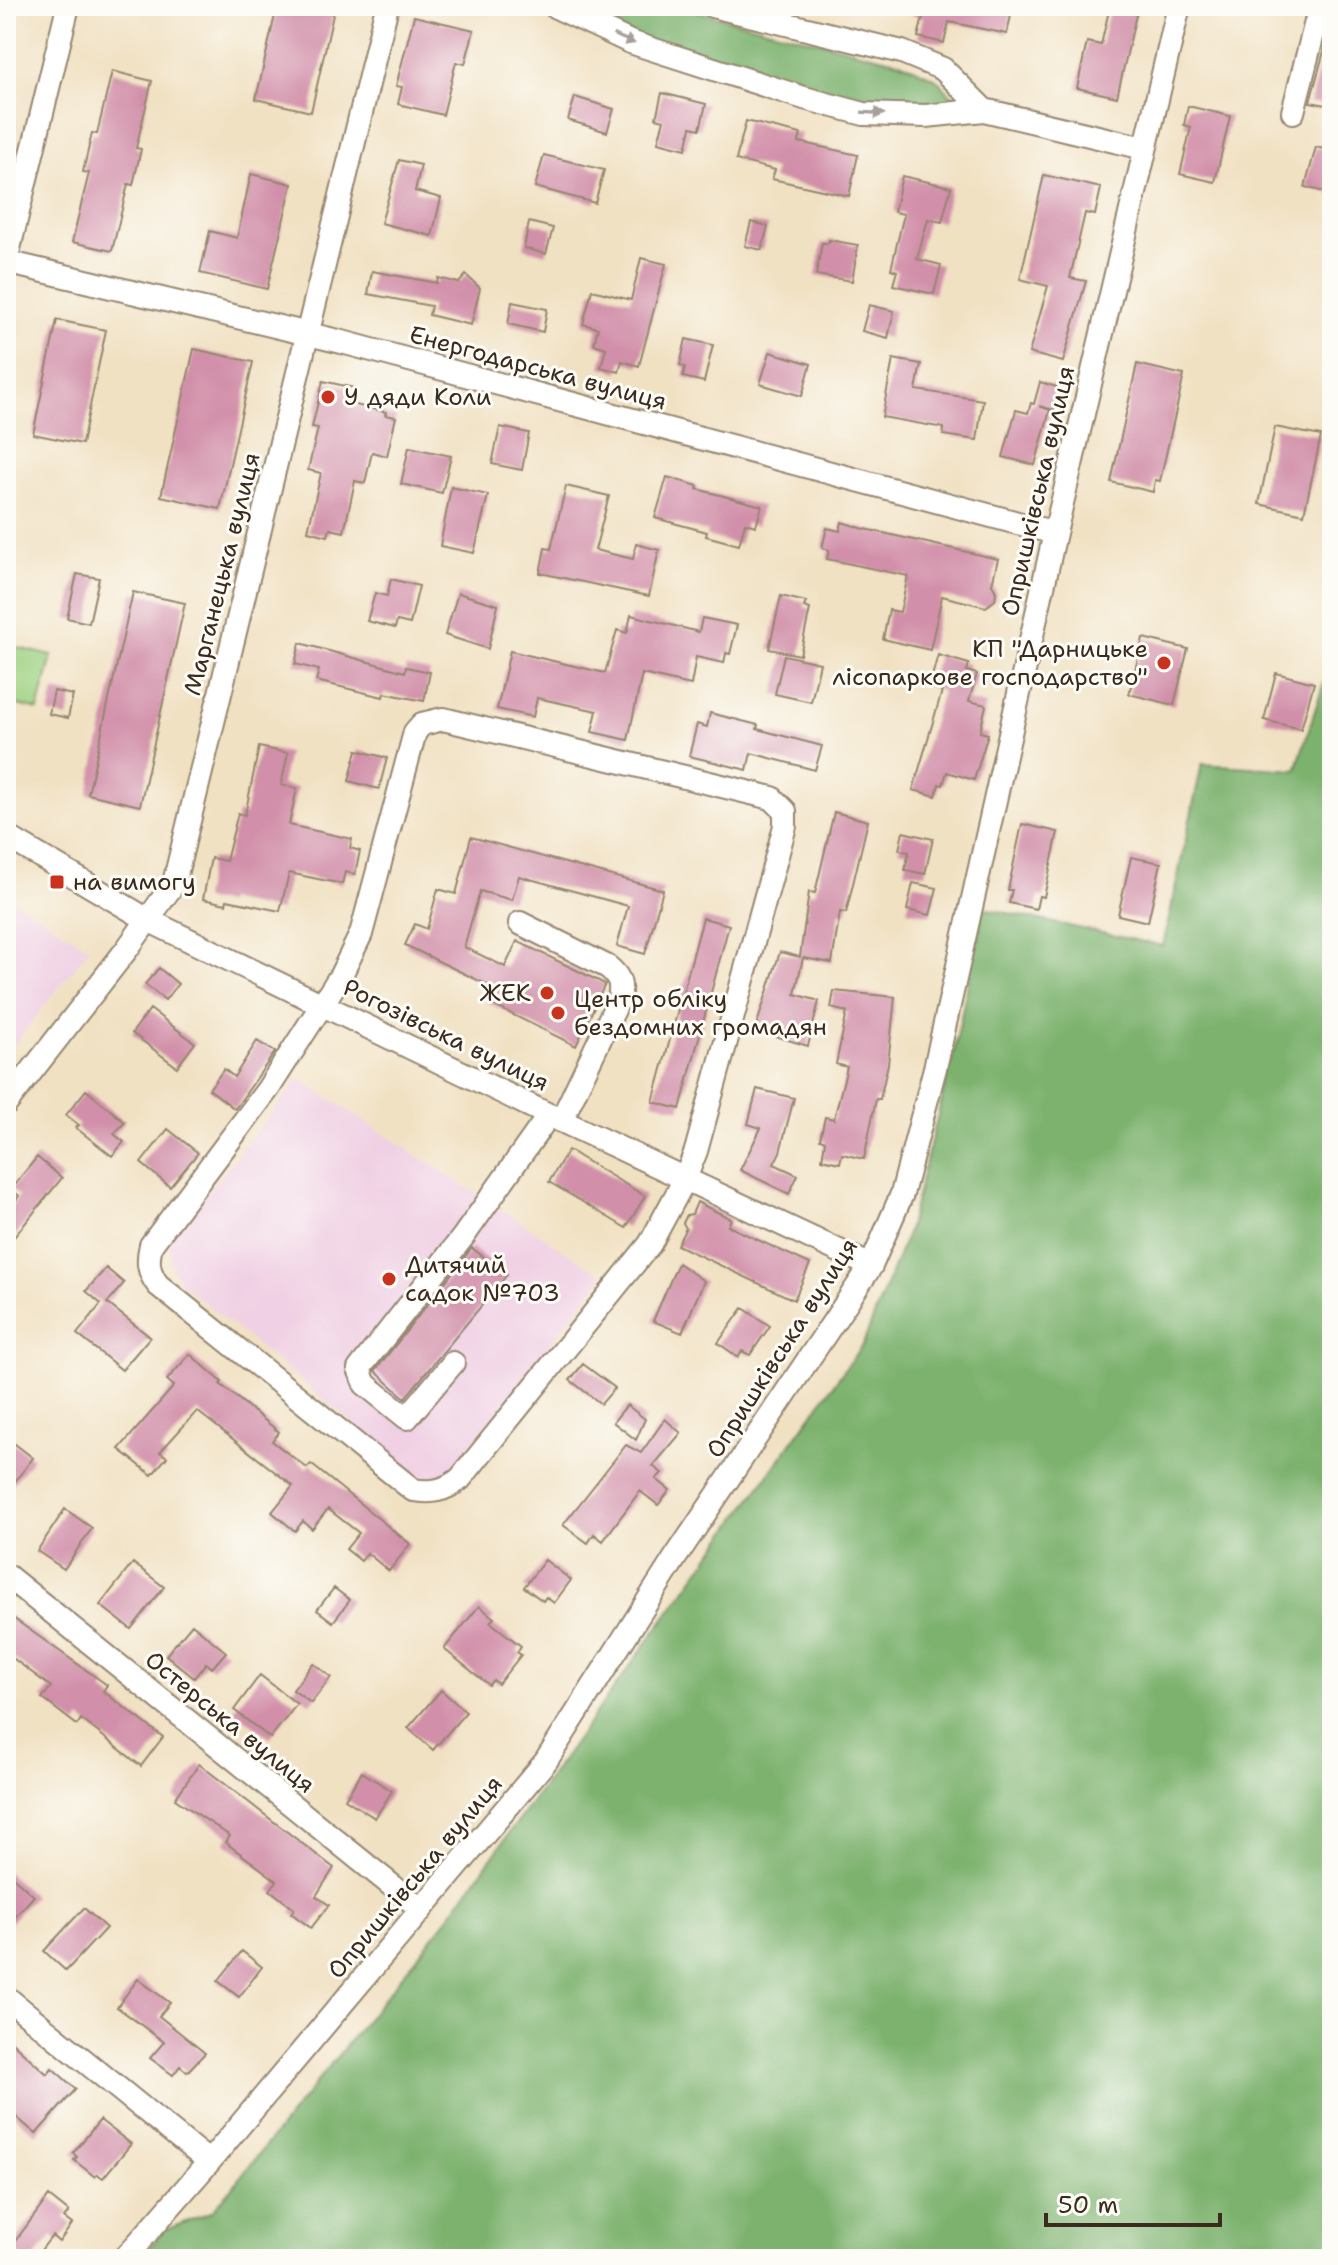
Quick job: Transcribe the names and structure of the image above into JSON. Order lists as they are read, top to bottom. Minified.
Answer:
{"streets":{"street":["Енергодарська вулиця","Опришківська вулиця","Марганецька вулиця","Рогозівська вулиця","Остерська вулиця"]},"crossings":[["Енергодарська вулиця","Опришківська вулиця"],["Енергодарська вулиця","Марганецька вулиця"],["Опришківська вулиця","Рогозівська вулиця"],["Опришківська вулиця","Остерська вулиця"],["Марганецька вулиця","Рогозівська вулиця"]],"places":{"other":["У дяди Коли","КП \"Дарницьке лісопаркове господарство\"","ЖЕК","Центр обліку бездомних громадян","Дитячий садок №703"],"transit":["на вимогу"]},"scale_bar":"50 m"}
